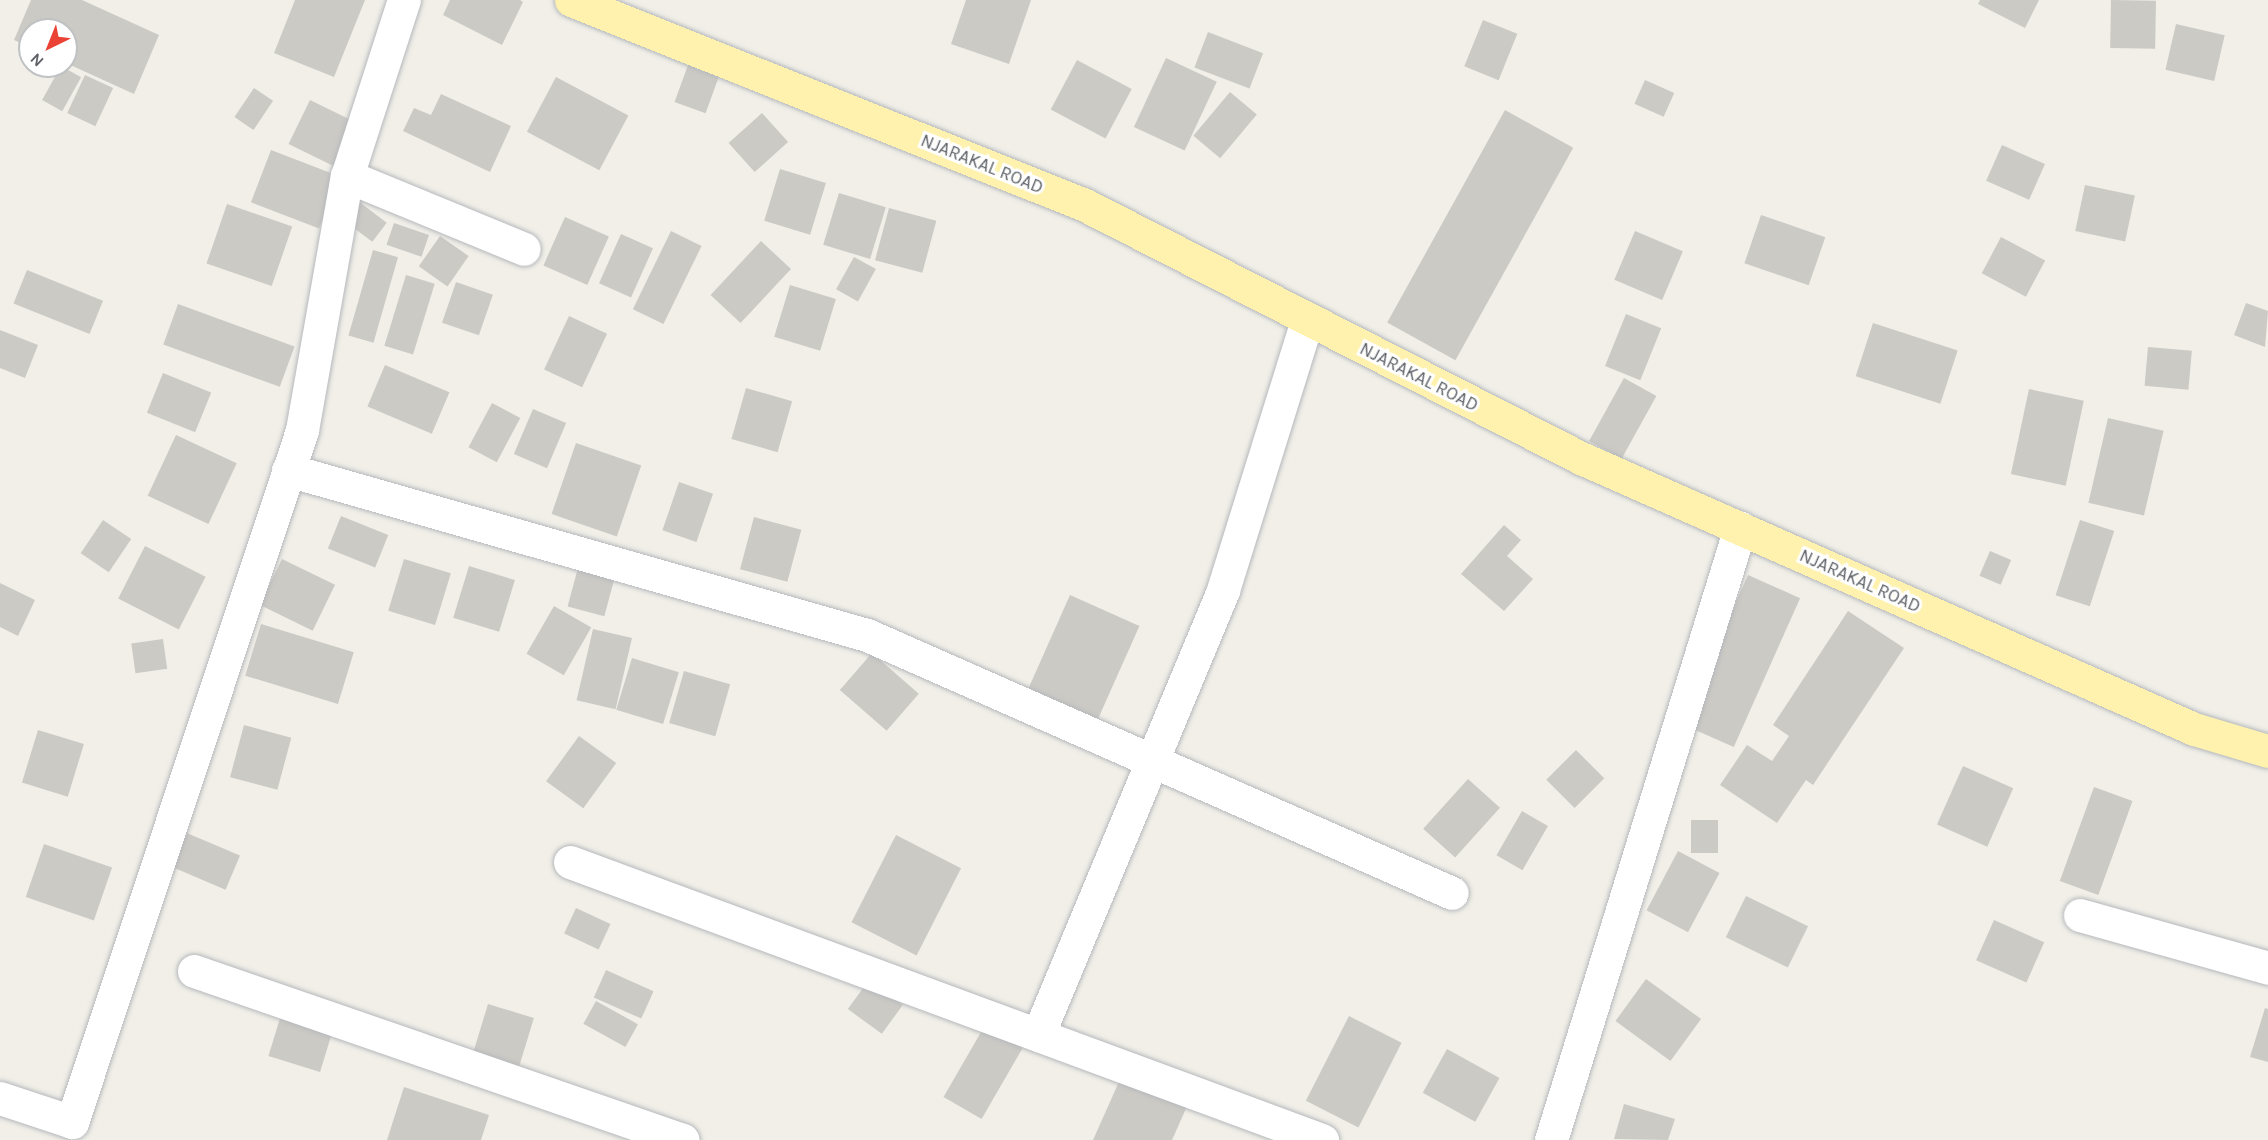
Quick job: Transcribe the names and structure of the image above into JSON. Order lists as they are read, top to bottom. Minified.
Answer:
{"streets":{"main road":["NJARAKAL ROAD"]},"north":"bottom left"}
